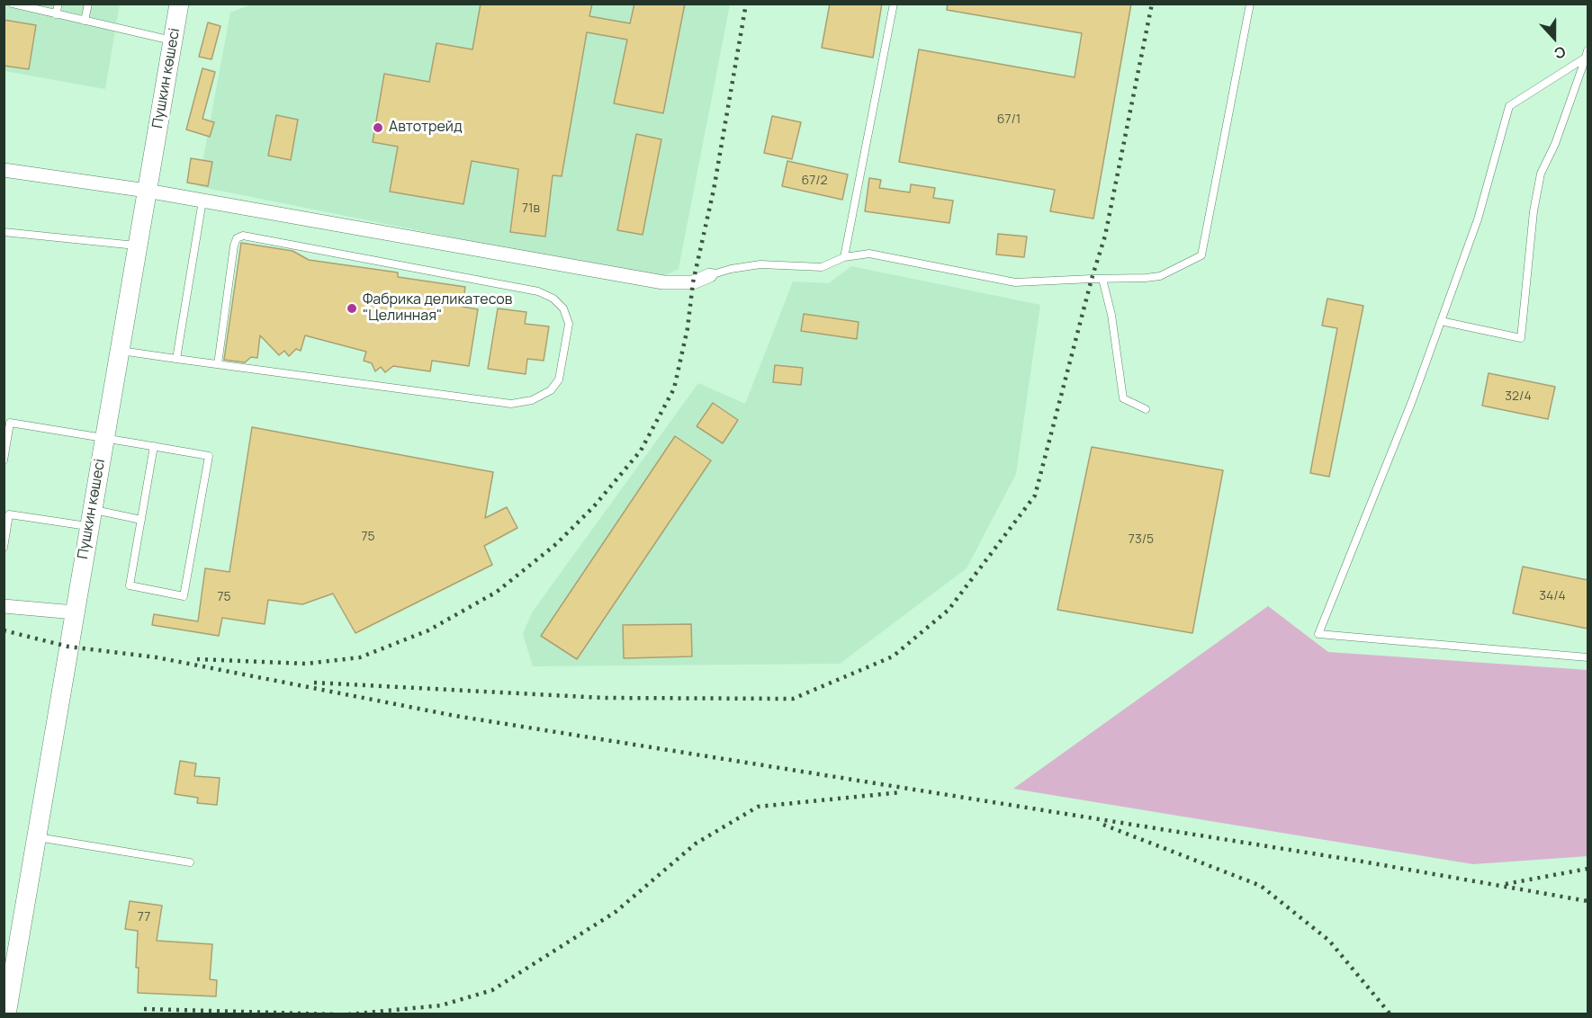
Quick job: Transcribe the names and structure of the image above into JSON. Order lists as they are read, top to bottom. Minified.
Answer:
{"streets":{"main road":["Пушкин көшесі"]},"places":["Автотрейд","Фабрика деликатесов \"Целинная\""],"house_numbers":["67/1","67/2","71в","32/4","75","73/5","34/4","75","77"],"north":"bottom"}
